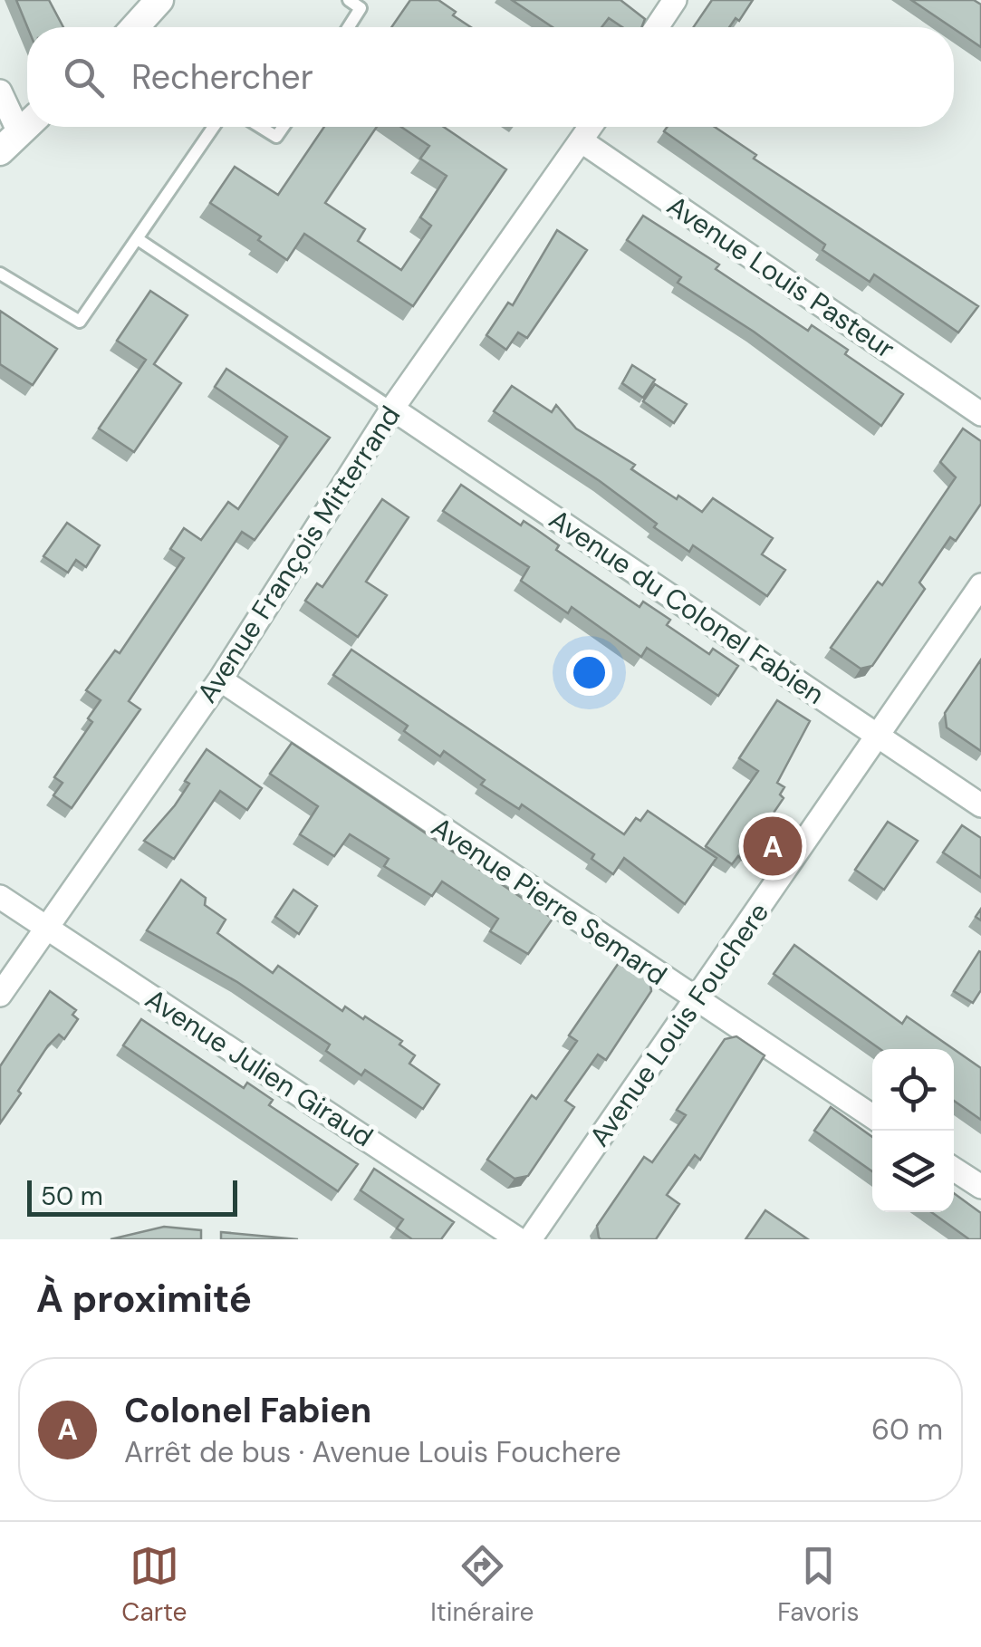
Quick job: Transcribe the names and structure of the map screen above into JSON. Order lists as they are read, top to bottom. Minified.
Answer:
{"streets":{"street":["Avenue Louis Pasteur","Avenue François Mitterrand","Avenue du Colonel Fabien","Avenue Pierre Semard","Avenue Louis Fouchere","Avenue Julien Giraud"]},"crossings":[["Avenue Louis Pasteur","Avenue François Mitterrand"],["Avenue François Mitterrand","Avenue du Colonel Fabien"],["Avenue François Mitterrand","Avenue Pierre Semard"],["Avenue François Mitterrand","Avenue Julien Giraud"],["Avenue du Colonel Fabien","Avenue Louis Fouchere"],["Avenue Pierre Semard","Avenue Louis Fouchere"]],"scale_bar":"50 m","page":{"search":"Rechercher","pins":"A","scale":"50 m","heading":"À proximité","list":[{"mark":"A","name":"Colonel Fabien","note":"Arrêt de bus · Avenue Louis Fouchere","value":"60 m"}],"nav":["Carte","Itinéraire","Favoris"]}}
